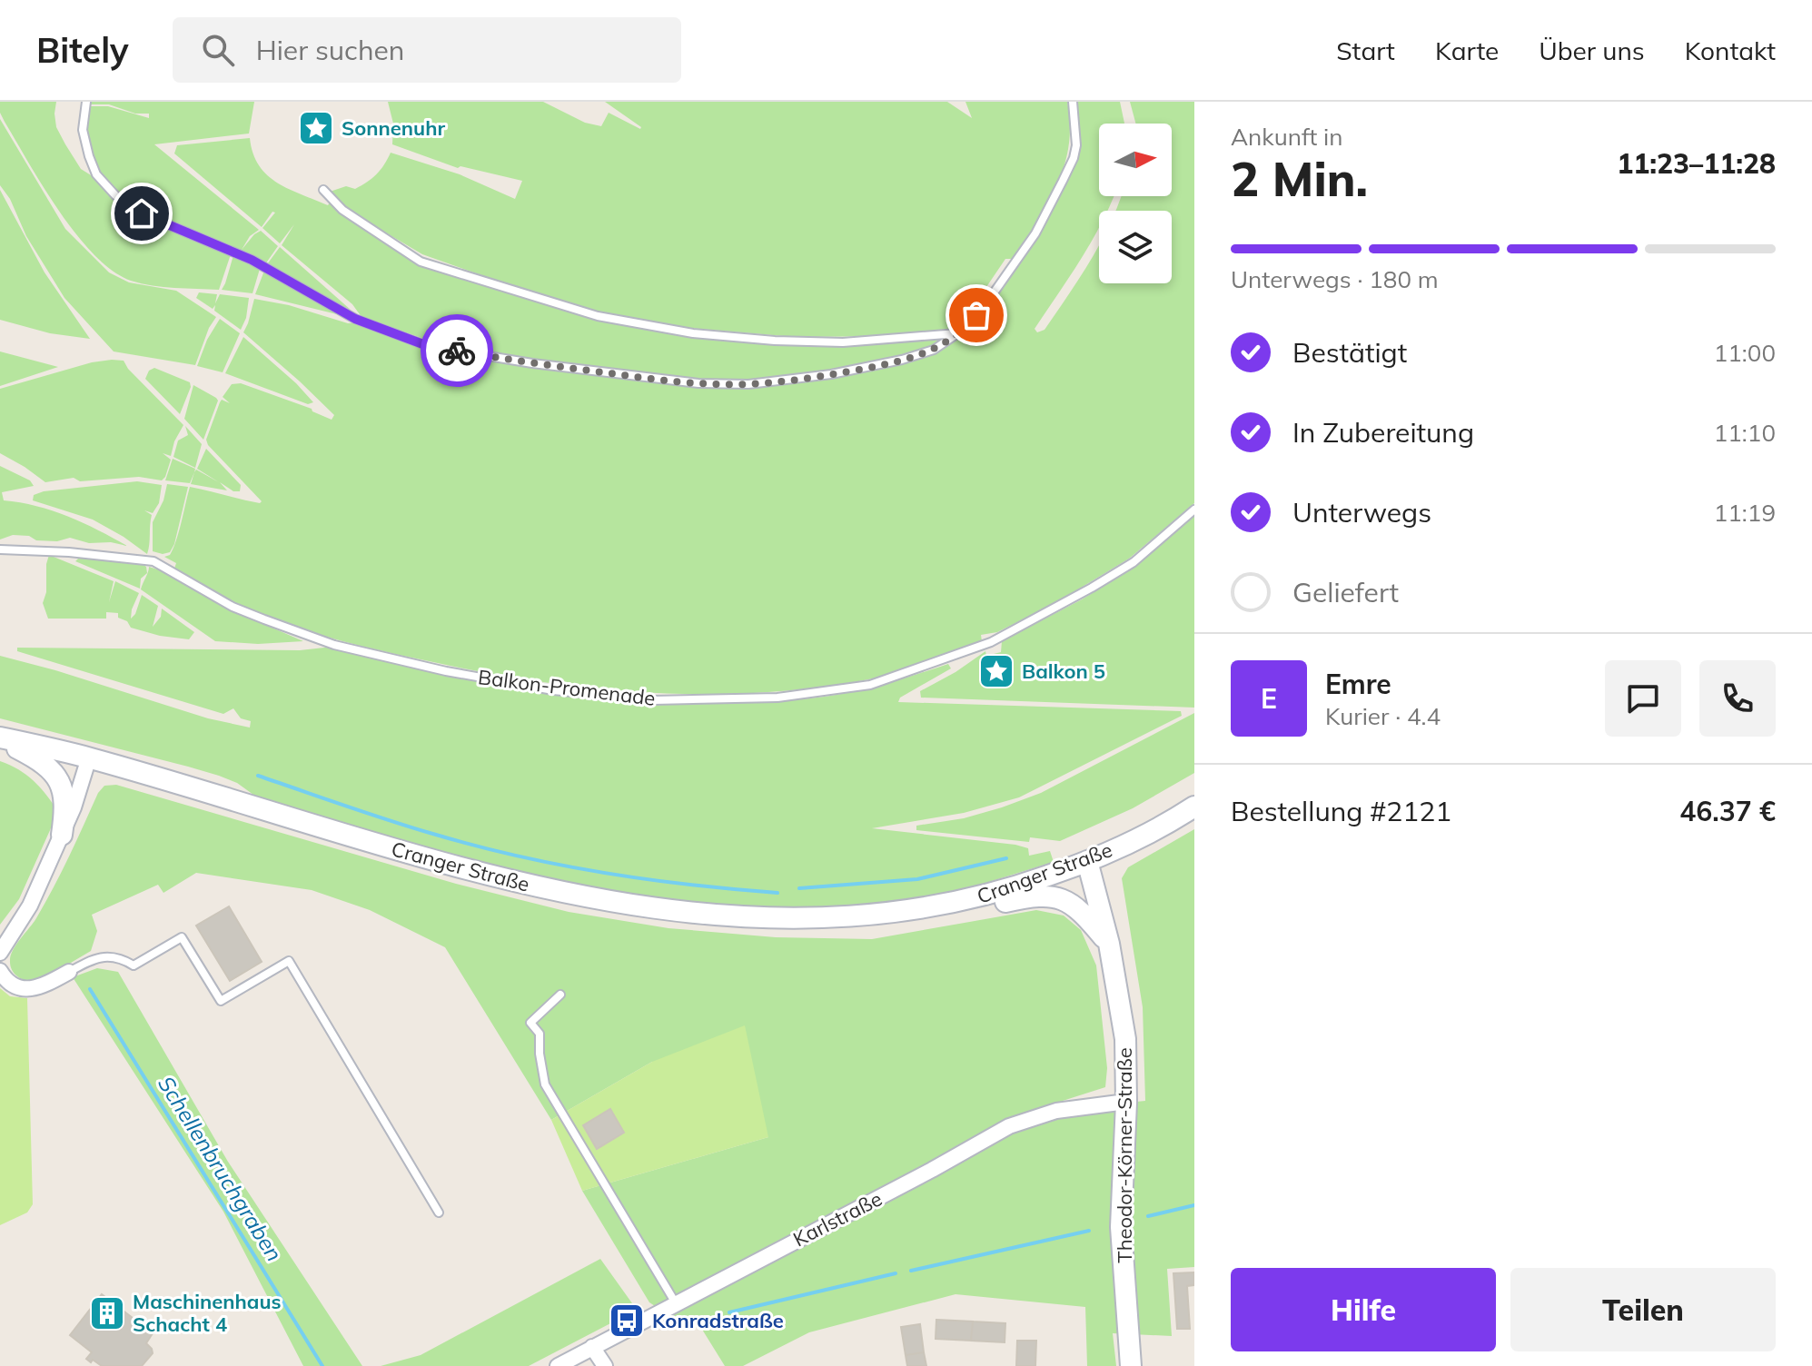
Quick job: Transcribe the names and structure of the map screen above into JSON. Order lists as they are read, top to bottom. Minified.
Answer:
{"streets":{"main road":["Cranger Straße","Theodor-Körner-Straße"],"street":["Karlstraße"],"lane":["Balkon-Promenade"]},"crossings":[["Cranger Straße","Theodor-Körner-Straße"],["Theodor-Körner-Straße","Karlstraße"]],"water":["Schellenbruchgraben"],"places":{"place":["Sonnenuhr","Balkon 5"],"building":["Maschinenhaus Schacht 4"],"bus stop":["Konradstraße"]},"north":"right","page":{"header":"Bitely","search":"Hier suchen","nav":["Start","Karte","Über uns","Kontakt"],"heading":["2 Min.","Ankunft in","11:23–11:28"],"panel":["Emre","Kurier · 4.4","Bestellung #2121","46.37 €"],"bar":"Unterwegs · 180 m","list":[["Bestätigt","11:00"],["In Zubereitung","11:10"],["Unterwegs","11:19"],"Geliefert"],"round":"E","buttons":["Hilfe","Teilen"]}}
